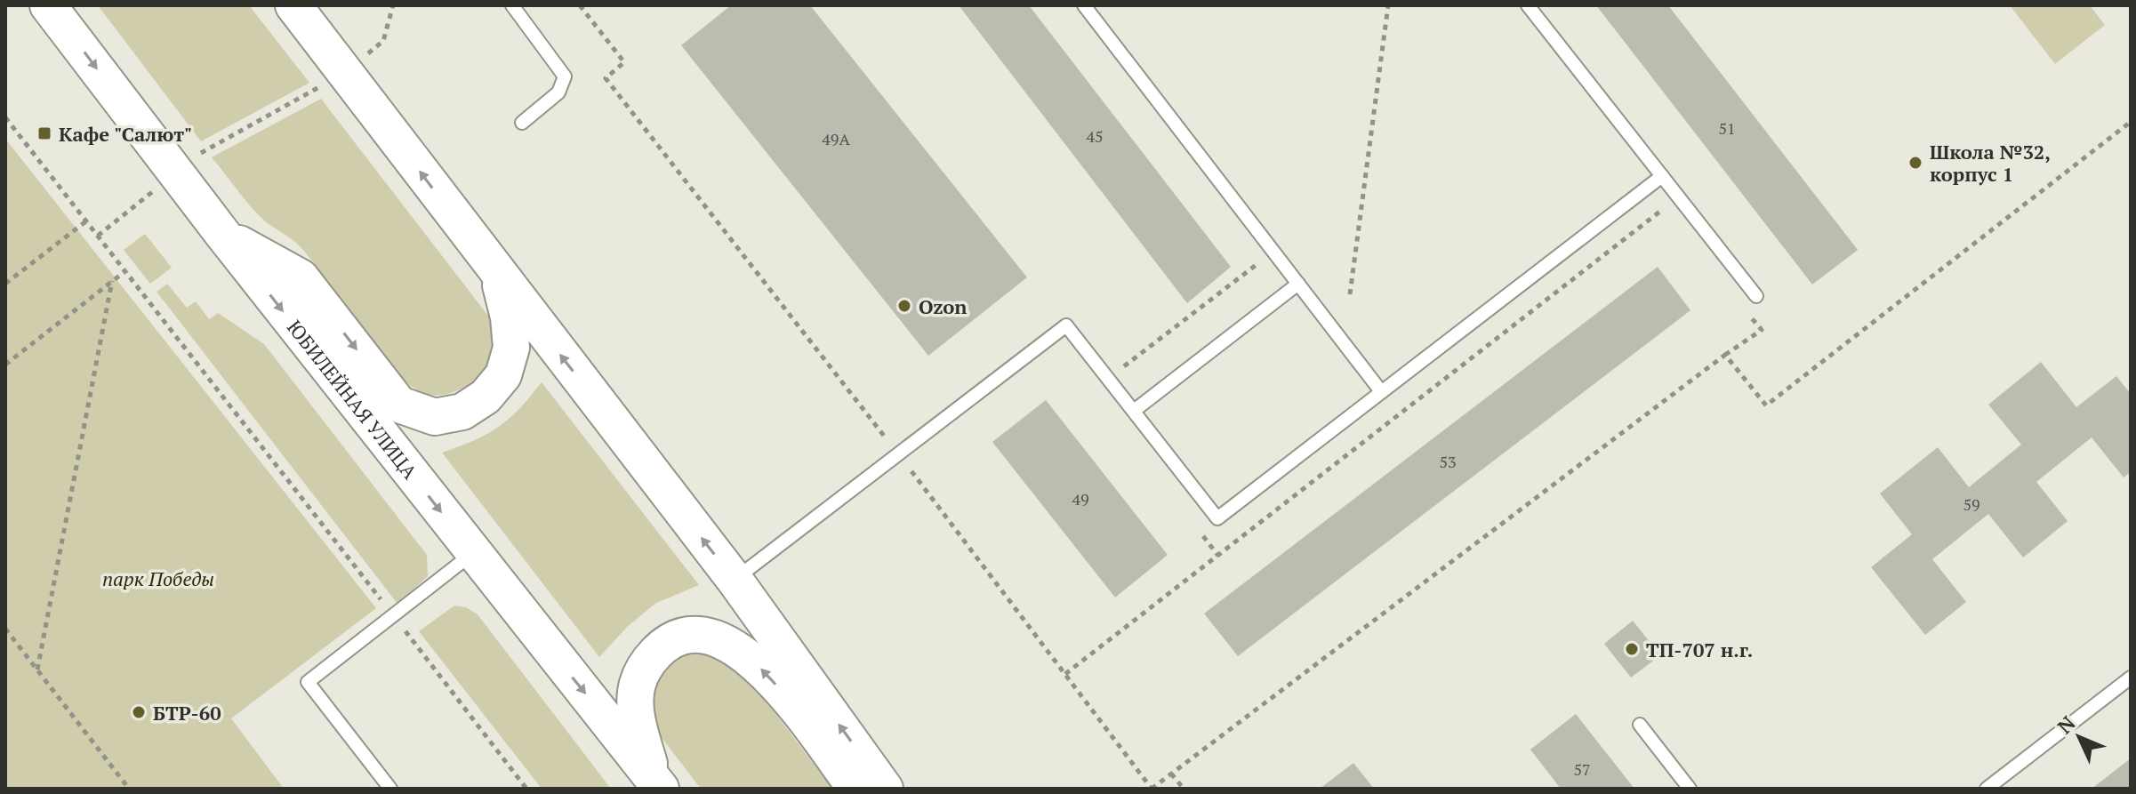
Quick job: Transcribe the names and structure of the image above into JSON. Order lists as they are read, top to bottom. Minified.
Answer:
{"streets":{"main road":["ЮБИЛЕЙНАЯ УЛИЦА"]},"parks":["парк Победы"],"places":{"transit":["Кафе \"Салют\""],"other":["Школа №32, корпус 1","Ozon","ТП-707 н.г.","БТР-60"]},"house_numbers":["51","45","49А","53","49","59","57"],"north":"top left"}
